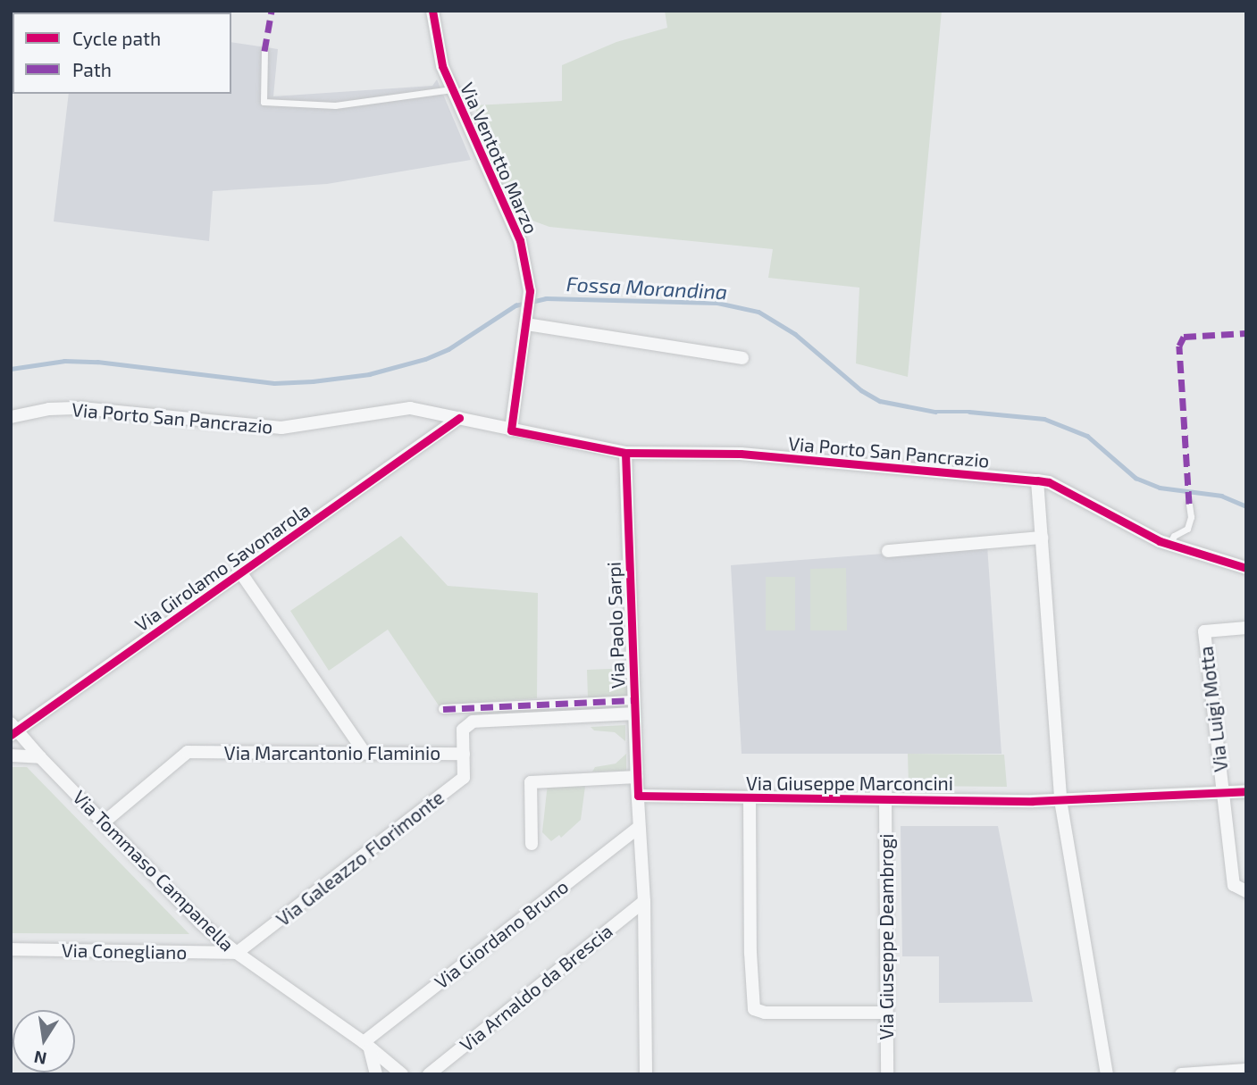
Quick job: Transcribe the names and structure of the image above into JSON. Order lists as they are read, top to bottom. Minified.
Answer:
{"streets":{"street":["Via Ventotto Marzo","Via Porto San Pancrazio","Via Girolamo Savonarola","Via Paolo Sarpi","Via Luigi Motta","Via Marcantonio Flaminio","Via Giuseppe Marconcini","Via Galeazzo Florimonte","Via Tommaso Campanella","Via Giordano Bruno","Via Giuseppe Deambrogi","Via Conegliano","Via Arnaldo da Brescia"]},"crossings":[["Via Ventotto Marzo","Via Porto San Pancrazio"],["Via Porto San Pancrazio","Via Girolamo Savonarola"],["Via Porto San Pancrazio","Via Paolo Sarpi"],["Via Girolamo Savonarola","Via Tommaso Campanella"],["Via Paolo Sarpi","Via Marcantonio Flaminio"],["Via Paolo Sarpi","Via Giuseppe Marconcini"],["Via Paolo Sarpi","Via Giordano Bruno"],["Via Paolo Sarpi","Via Arnaldo da Brescia"],["Via Luigi Motta","Via Giuseppe Marconcini"],["Via Marcantonio Flaminio","Via Galeazzo Florimonte"],["Via Marcantonio Flaminio","Via Tommaso Campanella"],["Via Giuseppe Marconcini","Via Giuseppe Deambrogi"],["Via Galeazzo Florimonte","Via Tommaso Campanella"],["Via Galeazzo Florimonte","Via Conegliano"],["Via Tommaso Campanella","Via Giordano Bruno"],["Via Tommaso Campanella","Via Conegliano"]],"water":["Fossa Morandina"],"legend":["Cycle path","Path"],"north":"bottom"}
